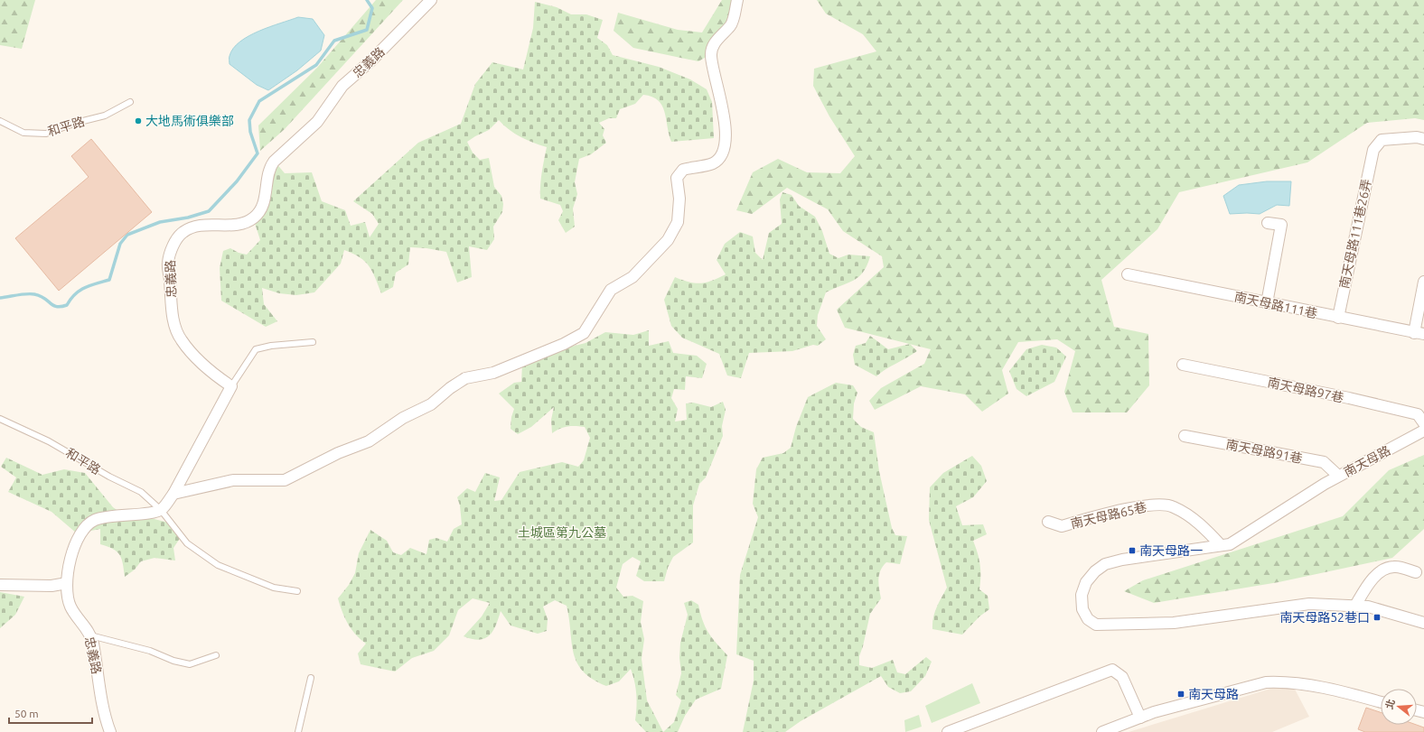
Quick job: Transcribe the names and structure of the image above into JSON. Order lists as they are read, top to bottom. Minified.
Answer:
{"streets":{"street":["忠義路","南天母路111巷26弄","南天母路111巷","南天母路97巷","南天母路91巷","南天母路","南天母路65巷"],"lane":["和平路"]},"crossings":[["忠義路","和平路"],["南天母路111巷26弄","南天母路111巷"],["南天母路91巷","南天母路"],["南天母路","南天母路65巷"]],"parks":["土城區第九公墓"],"places":{"other":["大地馬術俱樂部"],"transit":["南天母路一","南天母路52巷口","南天母路"]},"scale_bar":"50 m","north":"left"}
